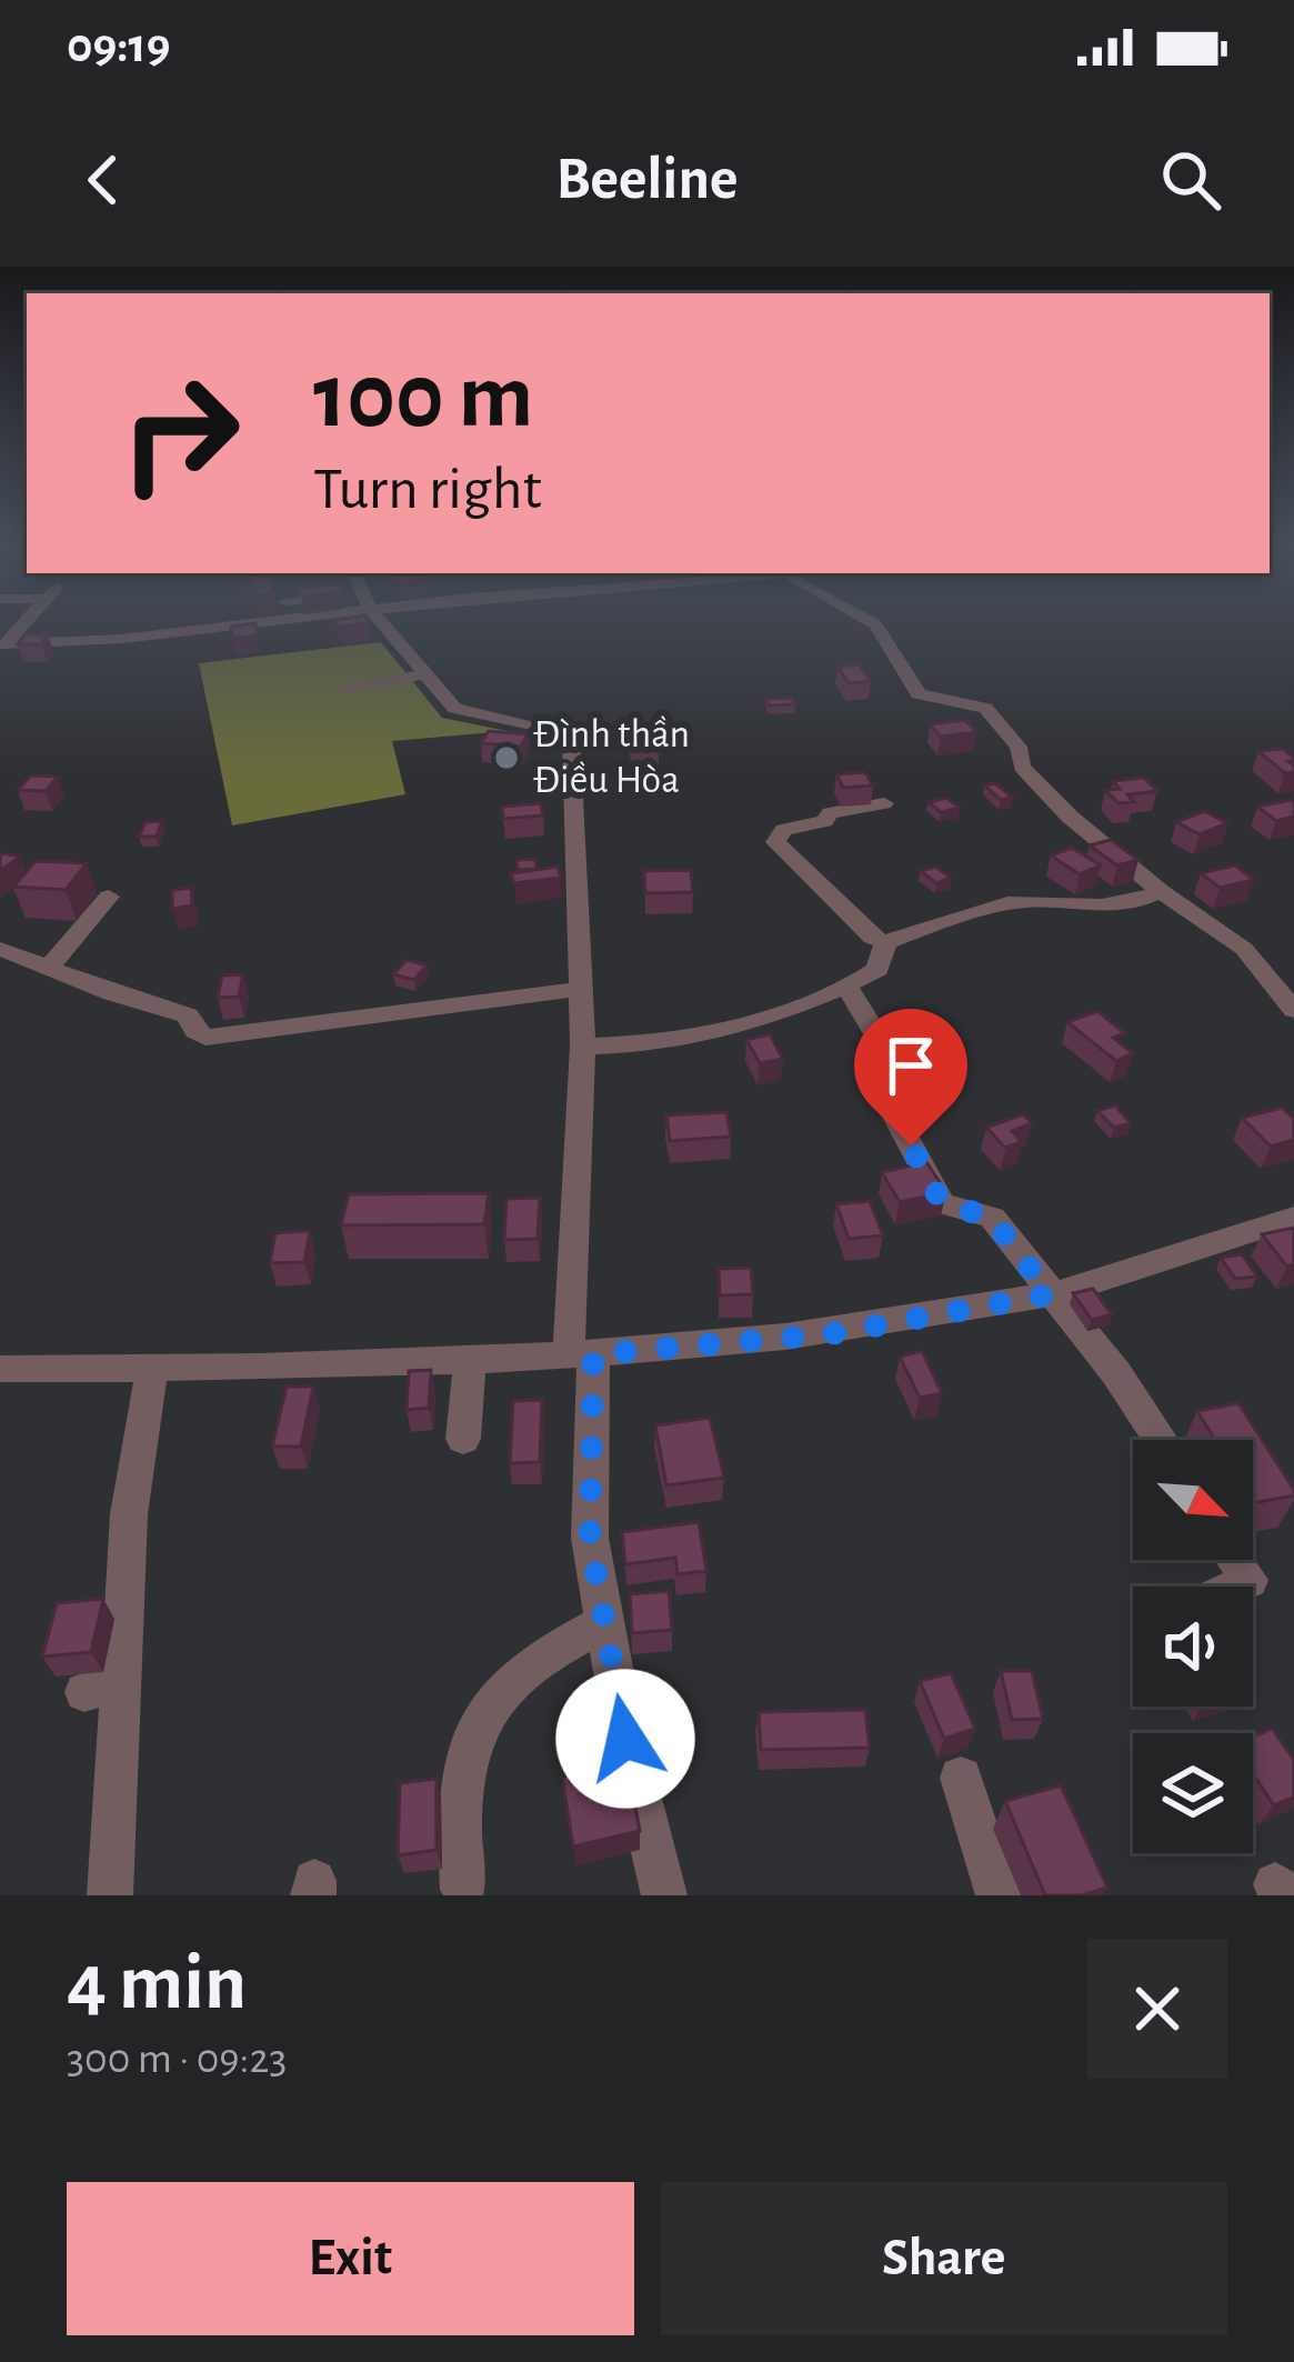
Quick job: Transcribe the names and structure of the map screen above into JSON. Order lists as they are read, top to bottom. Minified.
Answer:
{"places":["Đình thần Điều Hòa"],"north":"bottom right","page":{"status":"09:19","header":"Beeline","turn":["100 m","Turn right"],"heading":["4 min","300 m · 09:23"],"buttons":["Exit","Share"]}}
